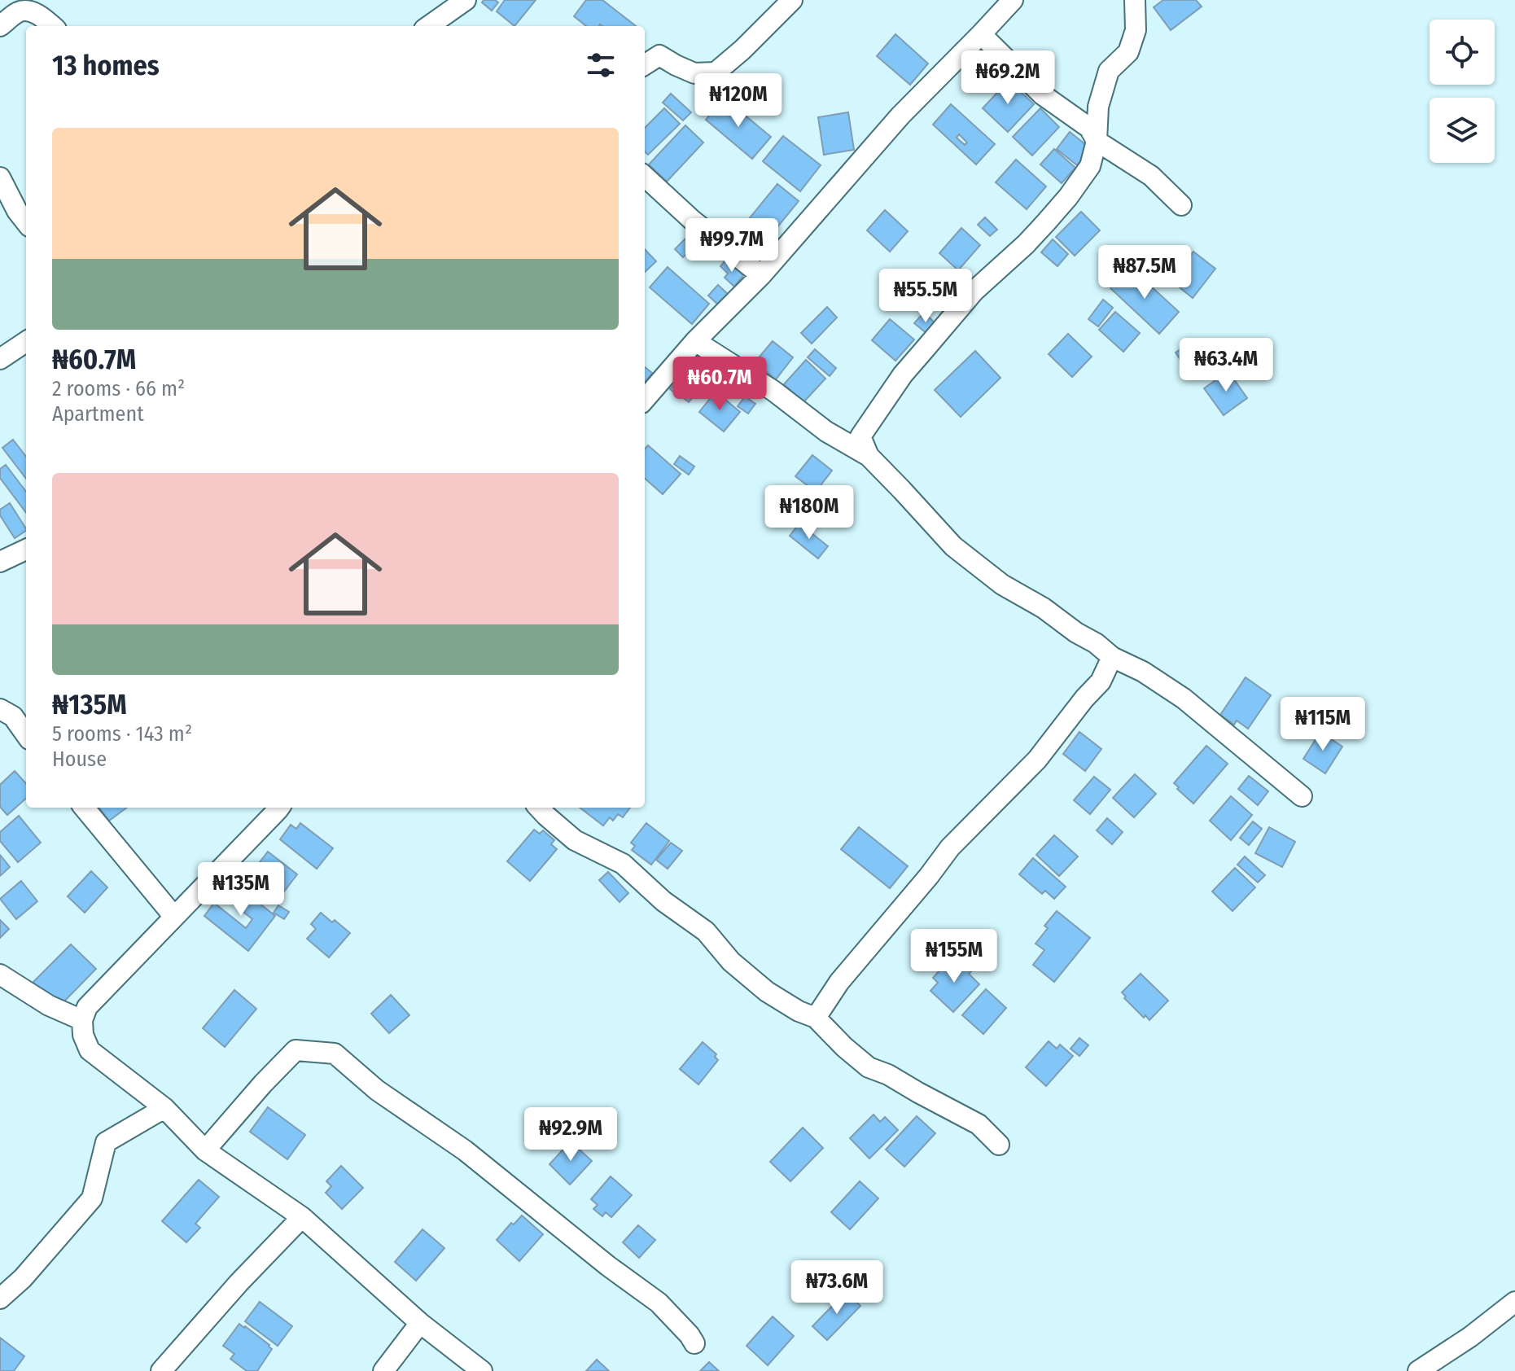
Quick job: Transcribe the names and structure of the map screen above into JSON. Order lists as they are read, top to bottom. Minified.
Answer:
{"page":{"heading":"13 homes","price":["₦69.2M","₦120M","₦99.7M","₦87.5M","₦55.5M","₦63.4M","₦60.7M","₦180M","₦115M","₦135M","₦155M","₦92.9M","₦73.6M"],"list":[{"name":"₦60.7M","note":"2 rooms · 66 m² · Apartment"},{"name":"₦135M","note":"5 rooms · 143 m² · House"}]}}
